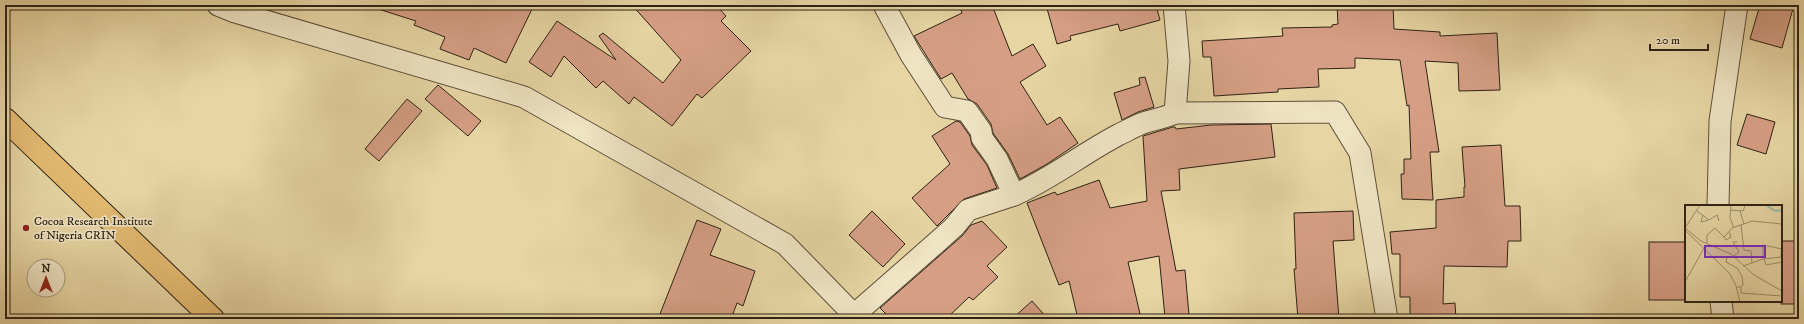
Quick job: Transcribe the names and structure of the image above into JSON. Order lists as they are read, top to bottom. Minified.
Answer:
{"places":["Cocoa Research Institute of Nigeria CRIN"],"scale_bar":"20 m","north":"top"}
